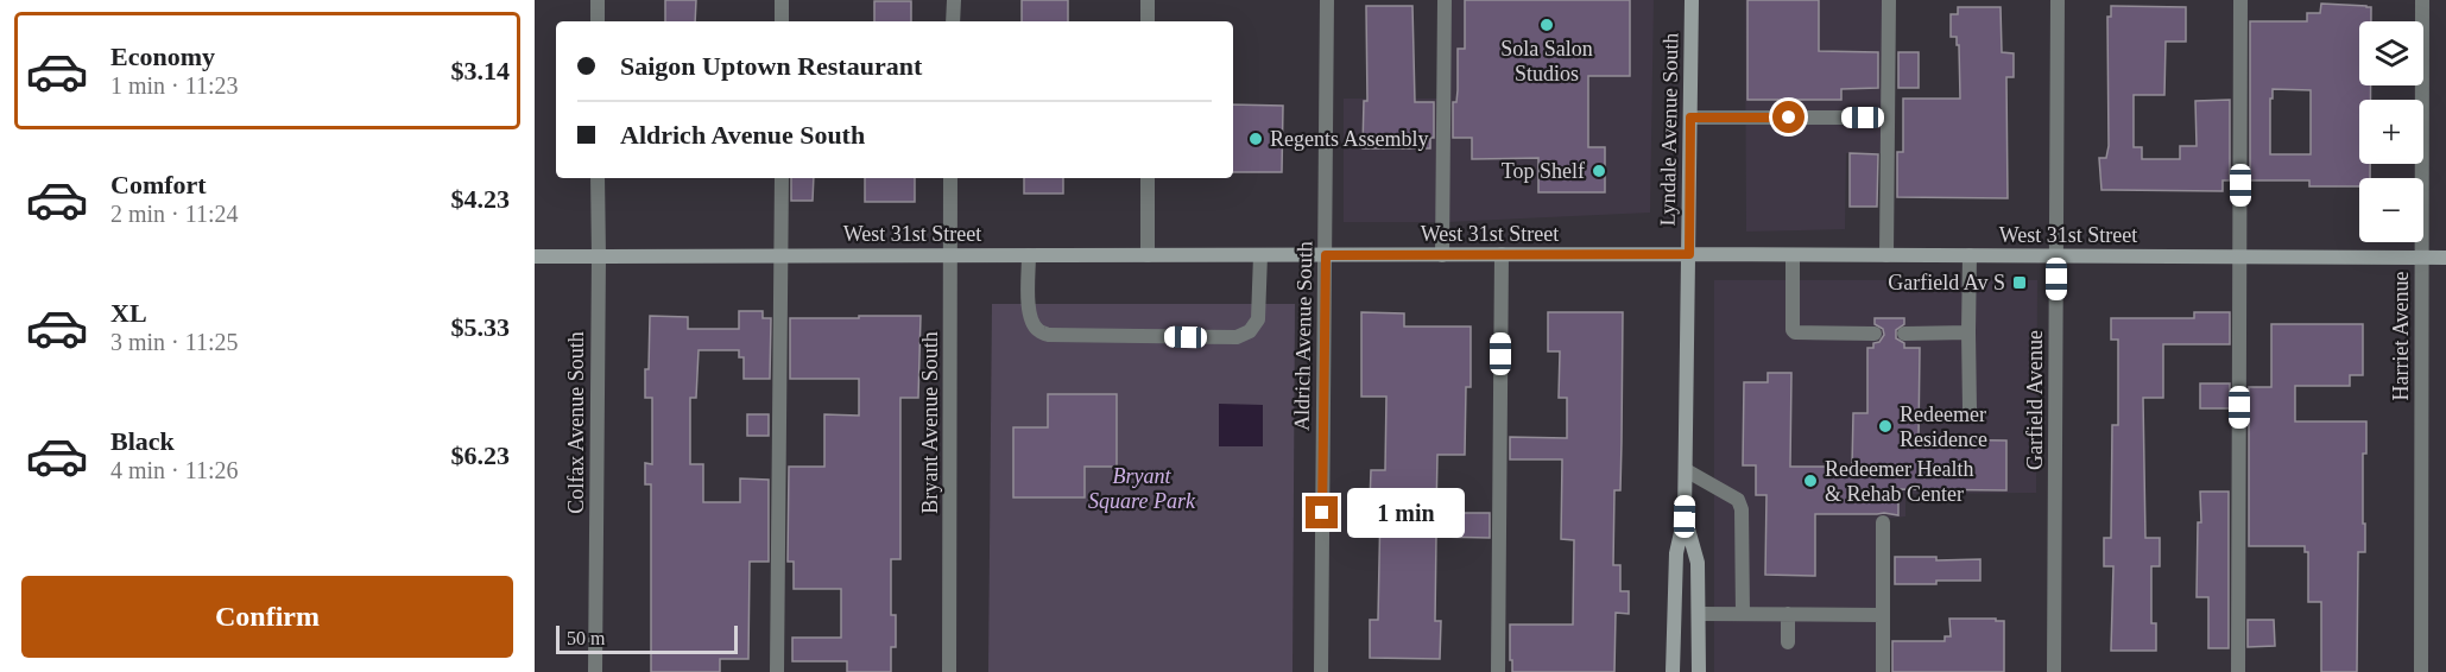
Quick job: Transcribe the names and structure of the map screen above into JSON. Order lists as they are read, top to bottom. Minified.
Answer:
{"streets":{"street":["Lyndale Avenue South","West 31st Street","Aldrich Avenue South","Harriet Avenue","Garfield Avenue","Colfax Avenue South","Bryant Avenue South"]},"crossings":[["Lyndale Avenue South","West 31st Street"],["West 31st Street","Aldrich Avenue South"],["West 31st Street","Harriet Avenue"],["West 31st Street","Garfield Avenue"],["West 31st Street","Colfax Avenue South"],["West 31st Street","Bryant Avenue South"]],"parks":["Bryant Square Park"],"places":{"other":["Sola Salon Studios","Regents Assembly","Top Shelf","Redeemer Residence","Redeemer Health & Rehab Center"],"transit":["Garfield Av S"]},"scale_bar":"50 m","page":{"list":[{"name":"Economy","note":"1 min · 11:23","value":"$3.14"},{"name":"Comfort","note":"2 min · 11:24","value":"$4.23"},{"name":"XL","note":"3 min · 11:25","value":"$5.33"},{"name":"Black","note":"4 min · 11:26","value":"$6.23"}],"map_buttons":["+","−"],"banner":["Saigon Uptown Restaurant","Aldrich Avenue South"],"bubble":"1 min","buttons":"Confirm","scale":"50 m"}}
